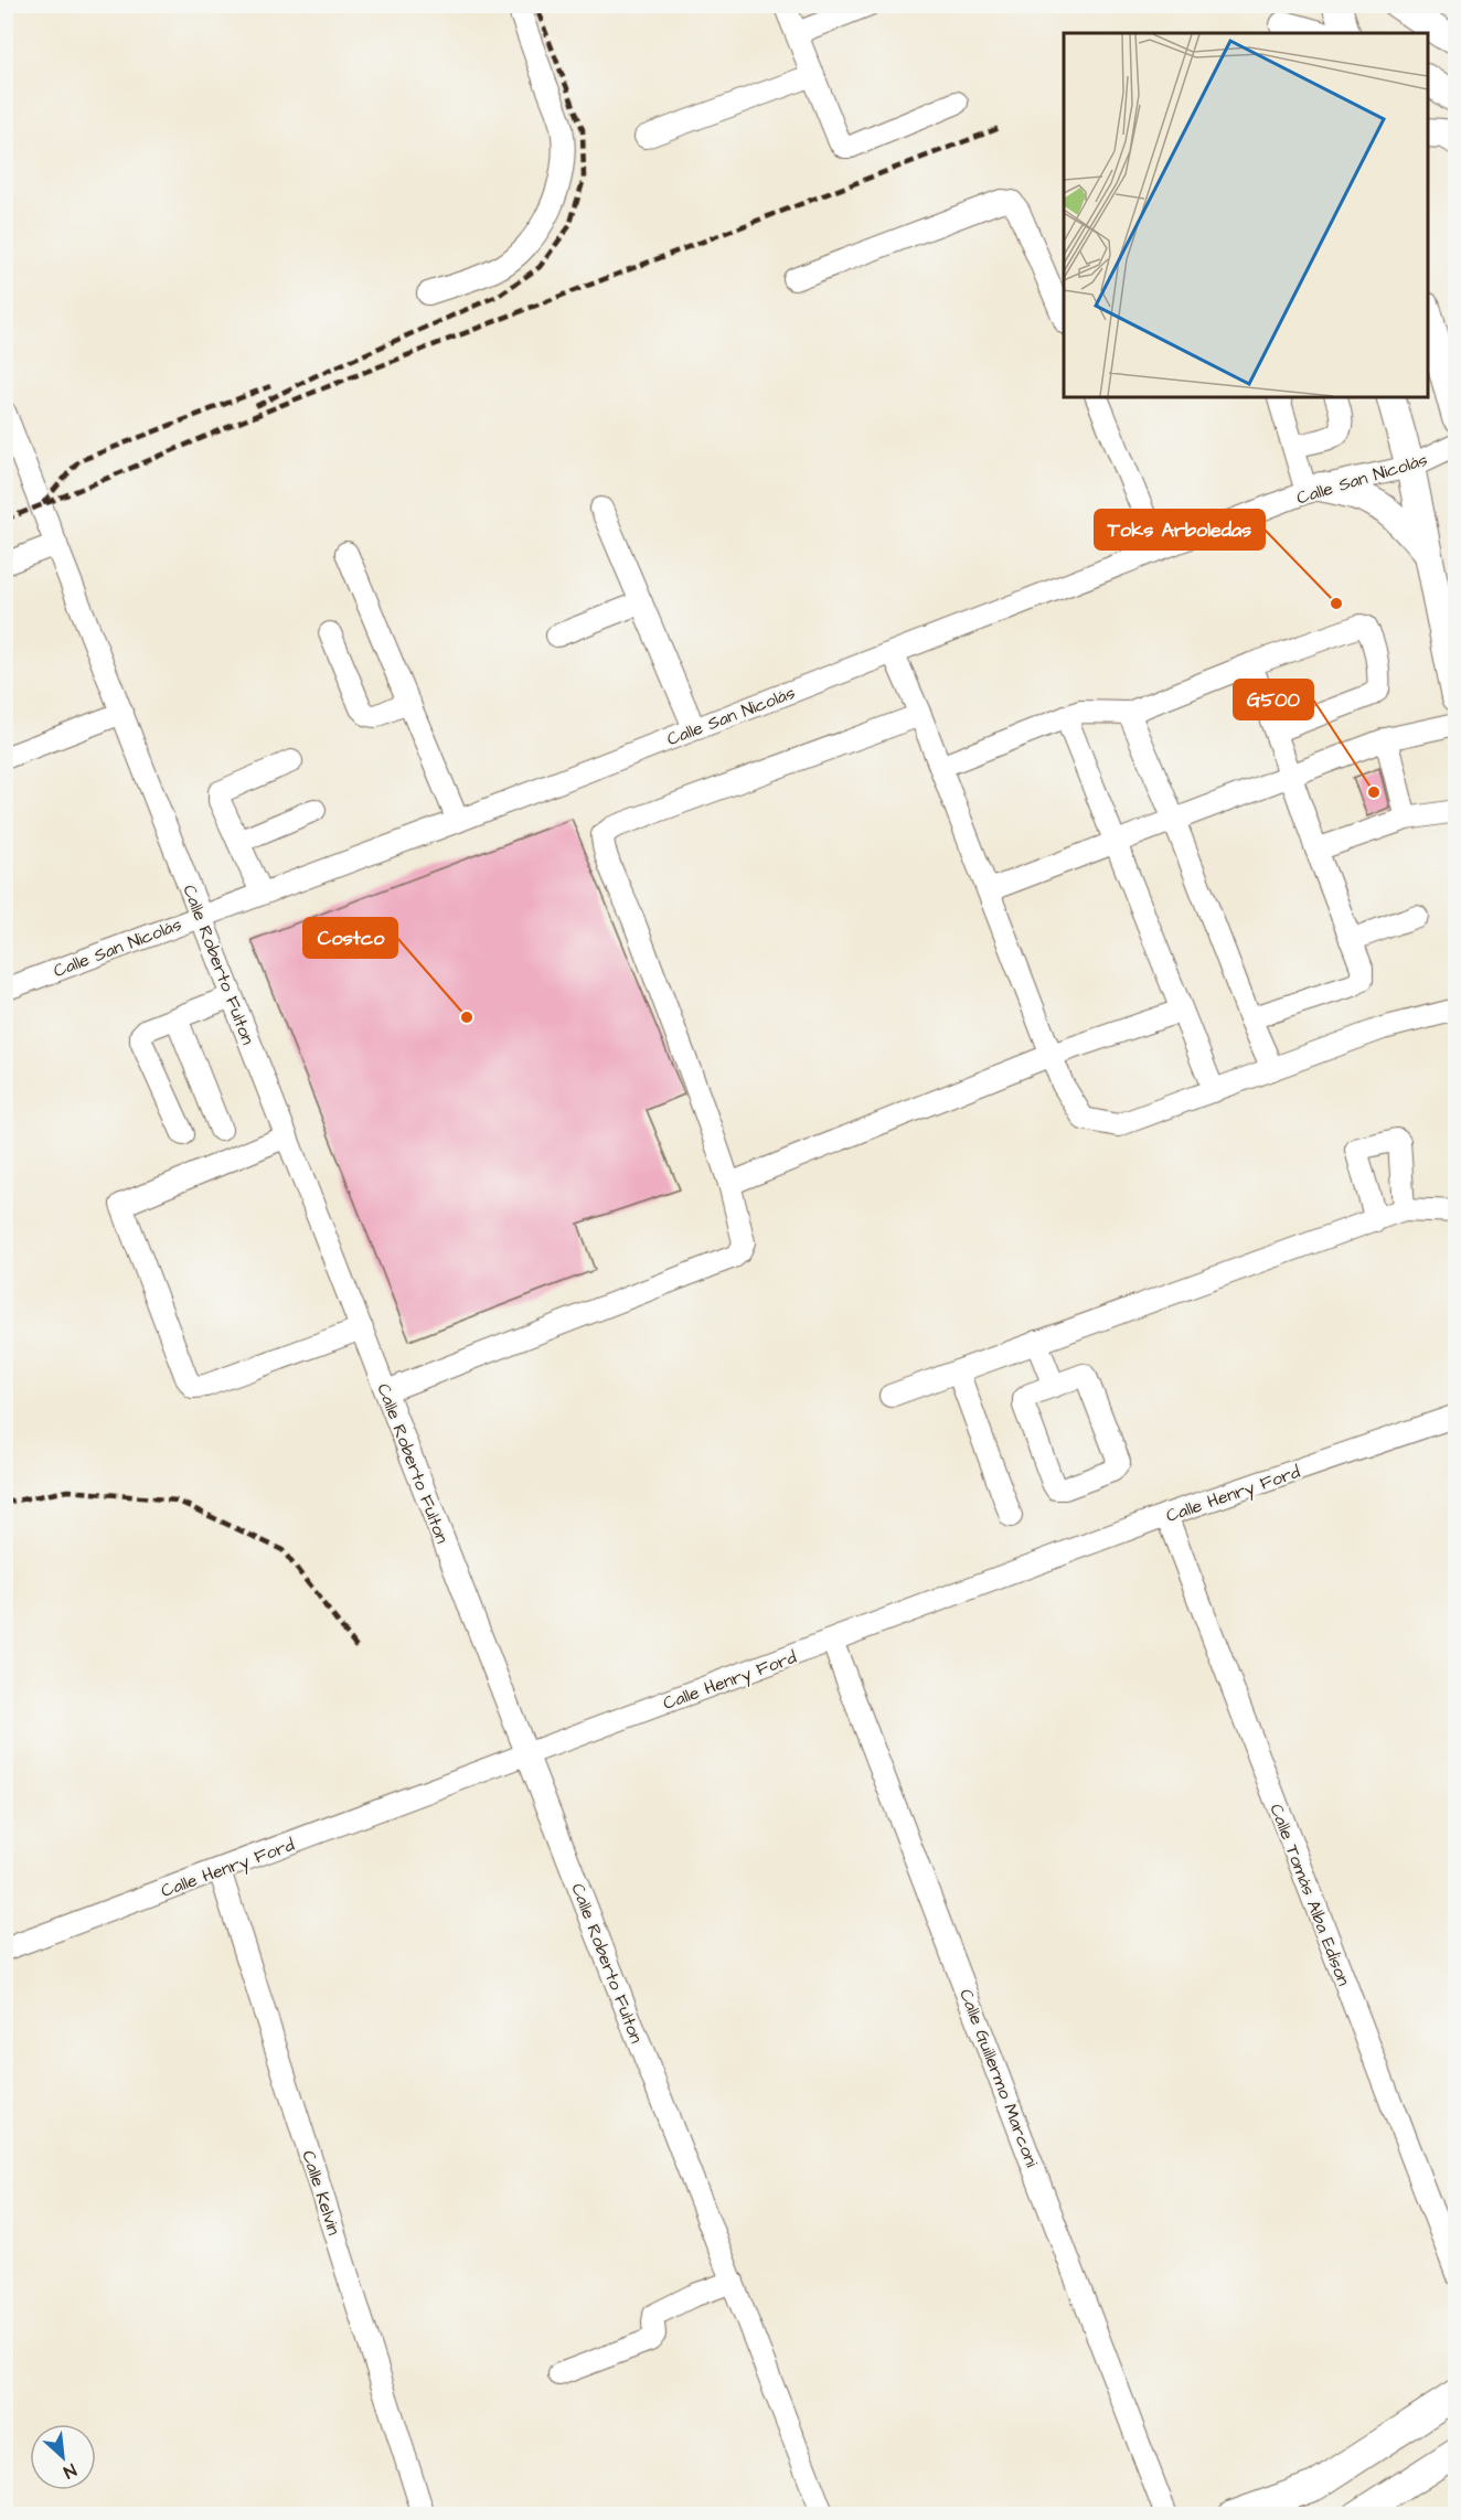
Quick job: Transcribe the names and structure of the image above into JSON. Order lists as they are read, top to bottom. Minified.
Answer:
{"streets":{"street":["Calle San Nicolás","Calle Roberto Fulton","Calle Henry Ford","Calle Tomás Alba Edison","Calle Guillermo Marconi","Calle Kelvin"]},"crossings":[["Calle San Nicolás","Calle Roberto Fulton"],["Calle Roberto Fulton","Calle Henry Ford"],["Calle Henry Ford","Calle Tomás Alba Edison"],["Calle Henry Ford","Calle Guillermo Marconi"],["Calle Henry Ford","Calle Kelvin"]],"places":["Toks Arboledas","G500","Costco"],"north":"bottom right"}
